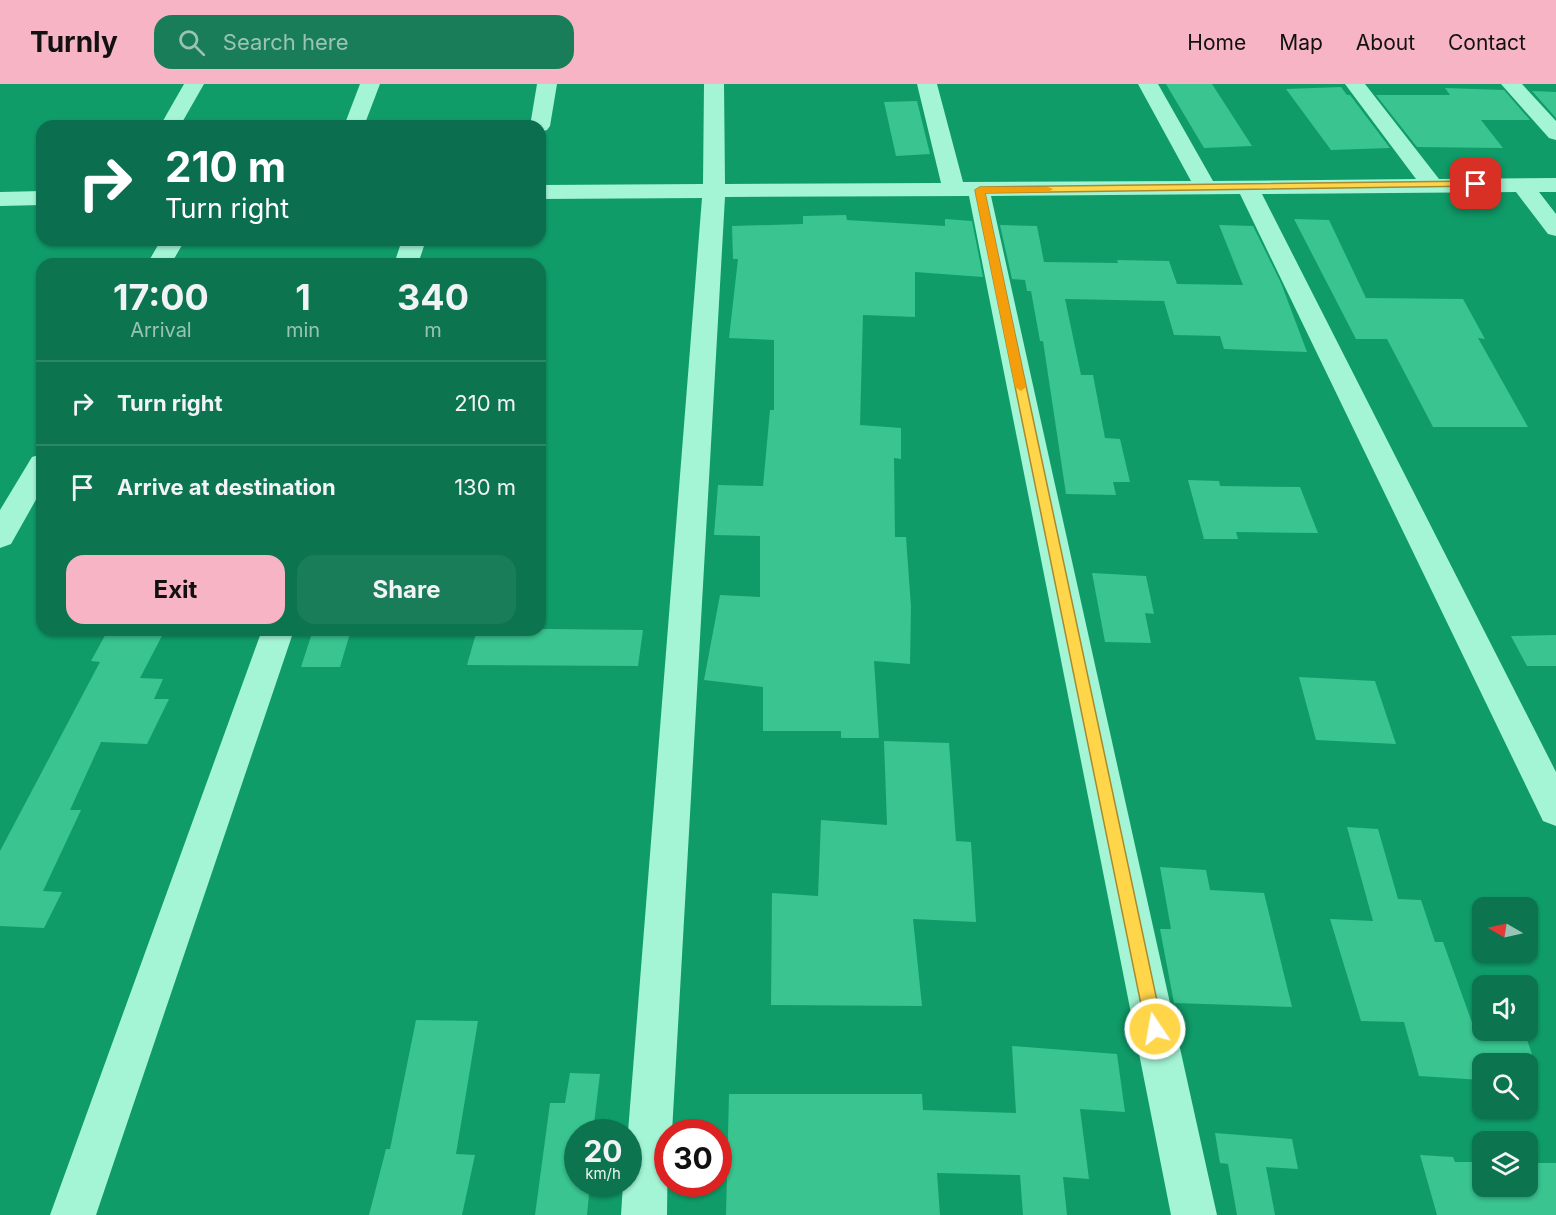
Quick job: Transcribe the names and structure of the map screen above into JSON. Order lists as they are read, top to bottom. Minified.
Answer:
{"north":"left","page":{"header":"Turnly","search":"Search here","nav":["Home","Map","About","Contact"],"turn":["210 m","Turn right"],"eta":["17:00","Arrival","1","min","340","m"],"list":[{"name":"Turn right","value":"210 m"},{"name":"Arrive at destination","value":"130 m"}],"buttons":["Exit","Share"],"speed":"20 km/h","limit":"30"}}
